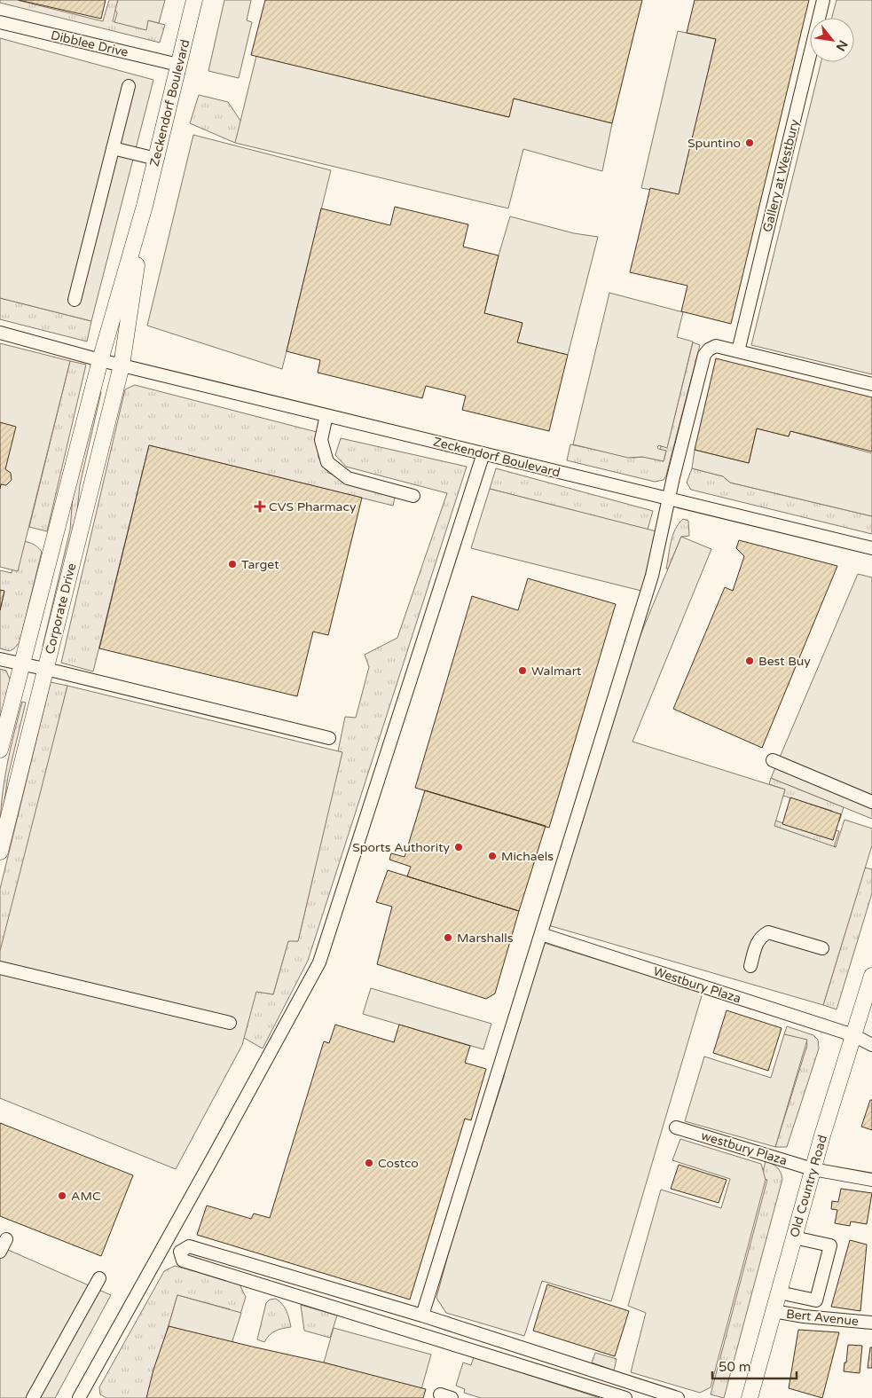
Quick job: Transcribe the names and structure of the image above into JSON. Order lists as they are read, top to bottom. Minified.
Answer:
{"streets":{"main road":["Zeckendorf Boulevard","Corporate Drive","Old Country Road"],"street":["Dibblee Drive","Gallery at Westbury","Westbury Plaza","westbury Plaza","Bert Avenue"]},"crossings":[["Dibblee Drive","Zeckendorf Boulevard"],["Zeckendorf Boulevard","Corporate Drive"],["Westbury Plaza","Old Country Road"],["westbury Plaza","Old Country Road"],["Old Country Road","Bert Avenue"]],"places":{"other":["Spuntino","Target","Best Buy","Walmart","Sports Authority","Michaels","Marshalls","Costco","AMC"],"health":["CVS Pharmacy"]},"scale_bar":"50 m","north":"bottom right"}
